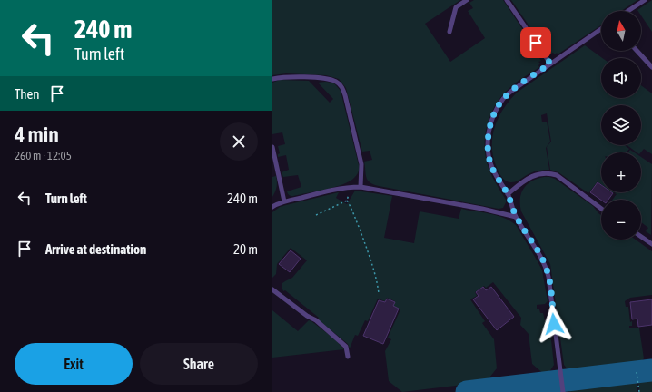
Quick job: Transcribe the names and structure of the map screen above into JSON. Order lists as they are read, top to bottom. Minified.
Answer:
{"north":"top","page":{"turn":["240 m","Turn left"],"map_buttons":["+","−"],"then":"Then","heading":["4 min","260 m · 12:05"],"list":[{"name":"Turn left","value":"240 m"},{"name":"Arrive at destination","value":"20 m"}],"buttons":["Exit","Share"]}}
